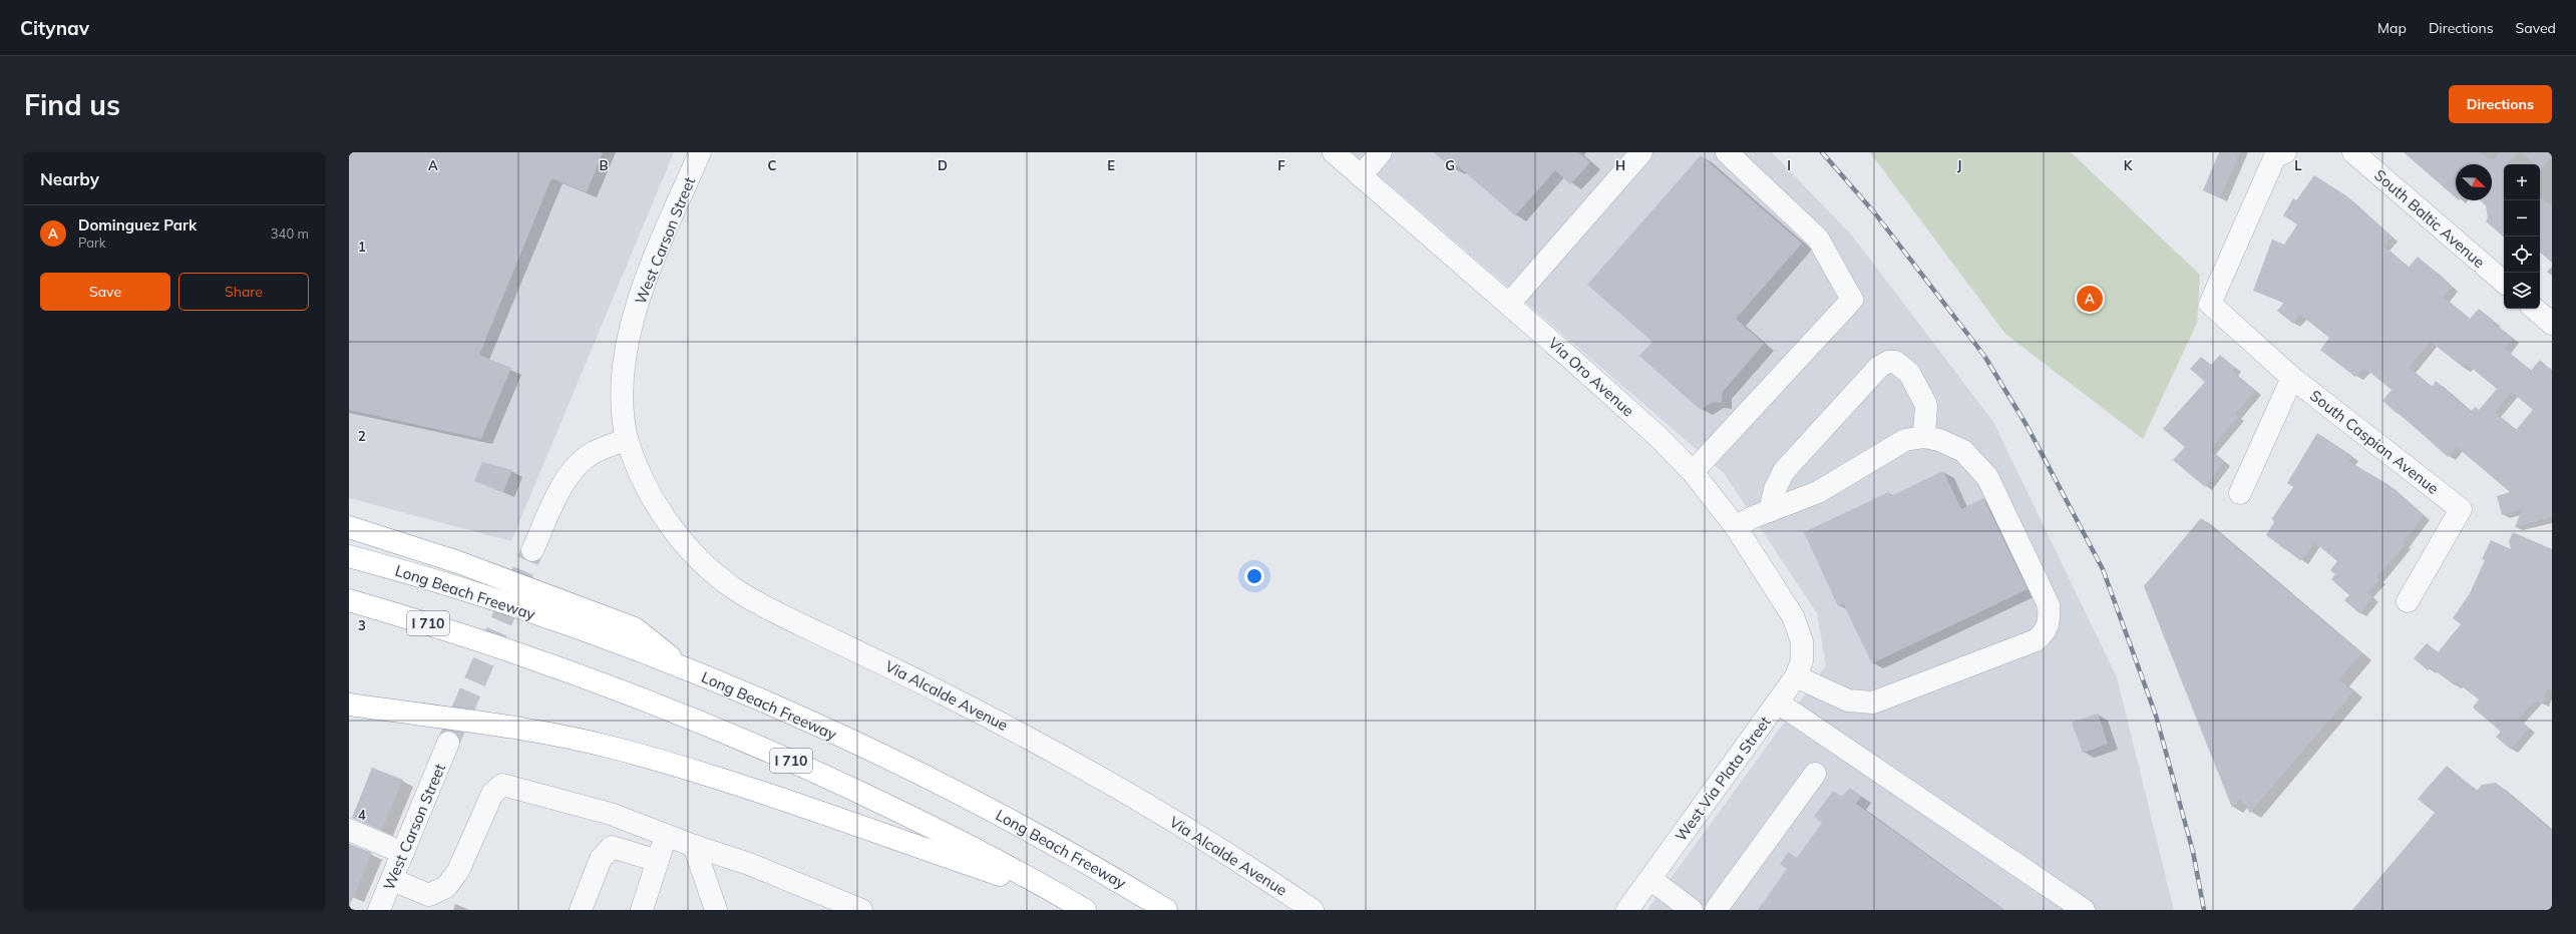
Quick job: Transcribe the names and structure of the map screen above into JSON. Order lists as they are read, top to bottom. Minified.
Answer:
{"streets":{"highway":["Long Beach Freeway","I 710"],"street":["South Baltic Avenue","West Carson Street","Via Oro Avenue","South Caspian Avenue","Via Alcalde Avenue","West Via Plata Street"]},"crossings":[["West Carson Street","Via Alcalde Avenue"],["Via Oro Avenue","West Via Plata Street"]],"north":"bottom right","page":{"header":"Citynav","nav":["Map","Directions","Saved"],"buttons":["Directions",["Save","Share"]],"title":"Find us","heading":"Nearby","map_buttons":["+","−"],"list":[{"mark":"A","name":"Dominguez Park","note":"Park","value":"340 m"}],"pins":"A"},"grid":{"columns":["A","B","C","D","E","F","G","H","I","J","K","L"],"rows":["1","2","3","4"]}}
